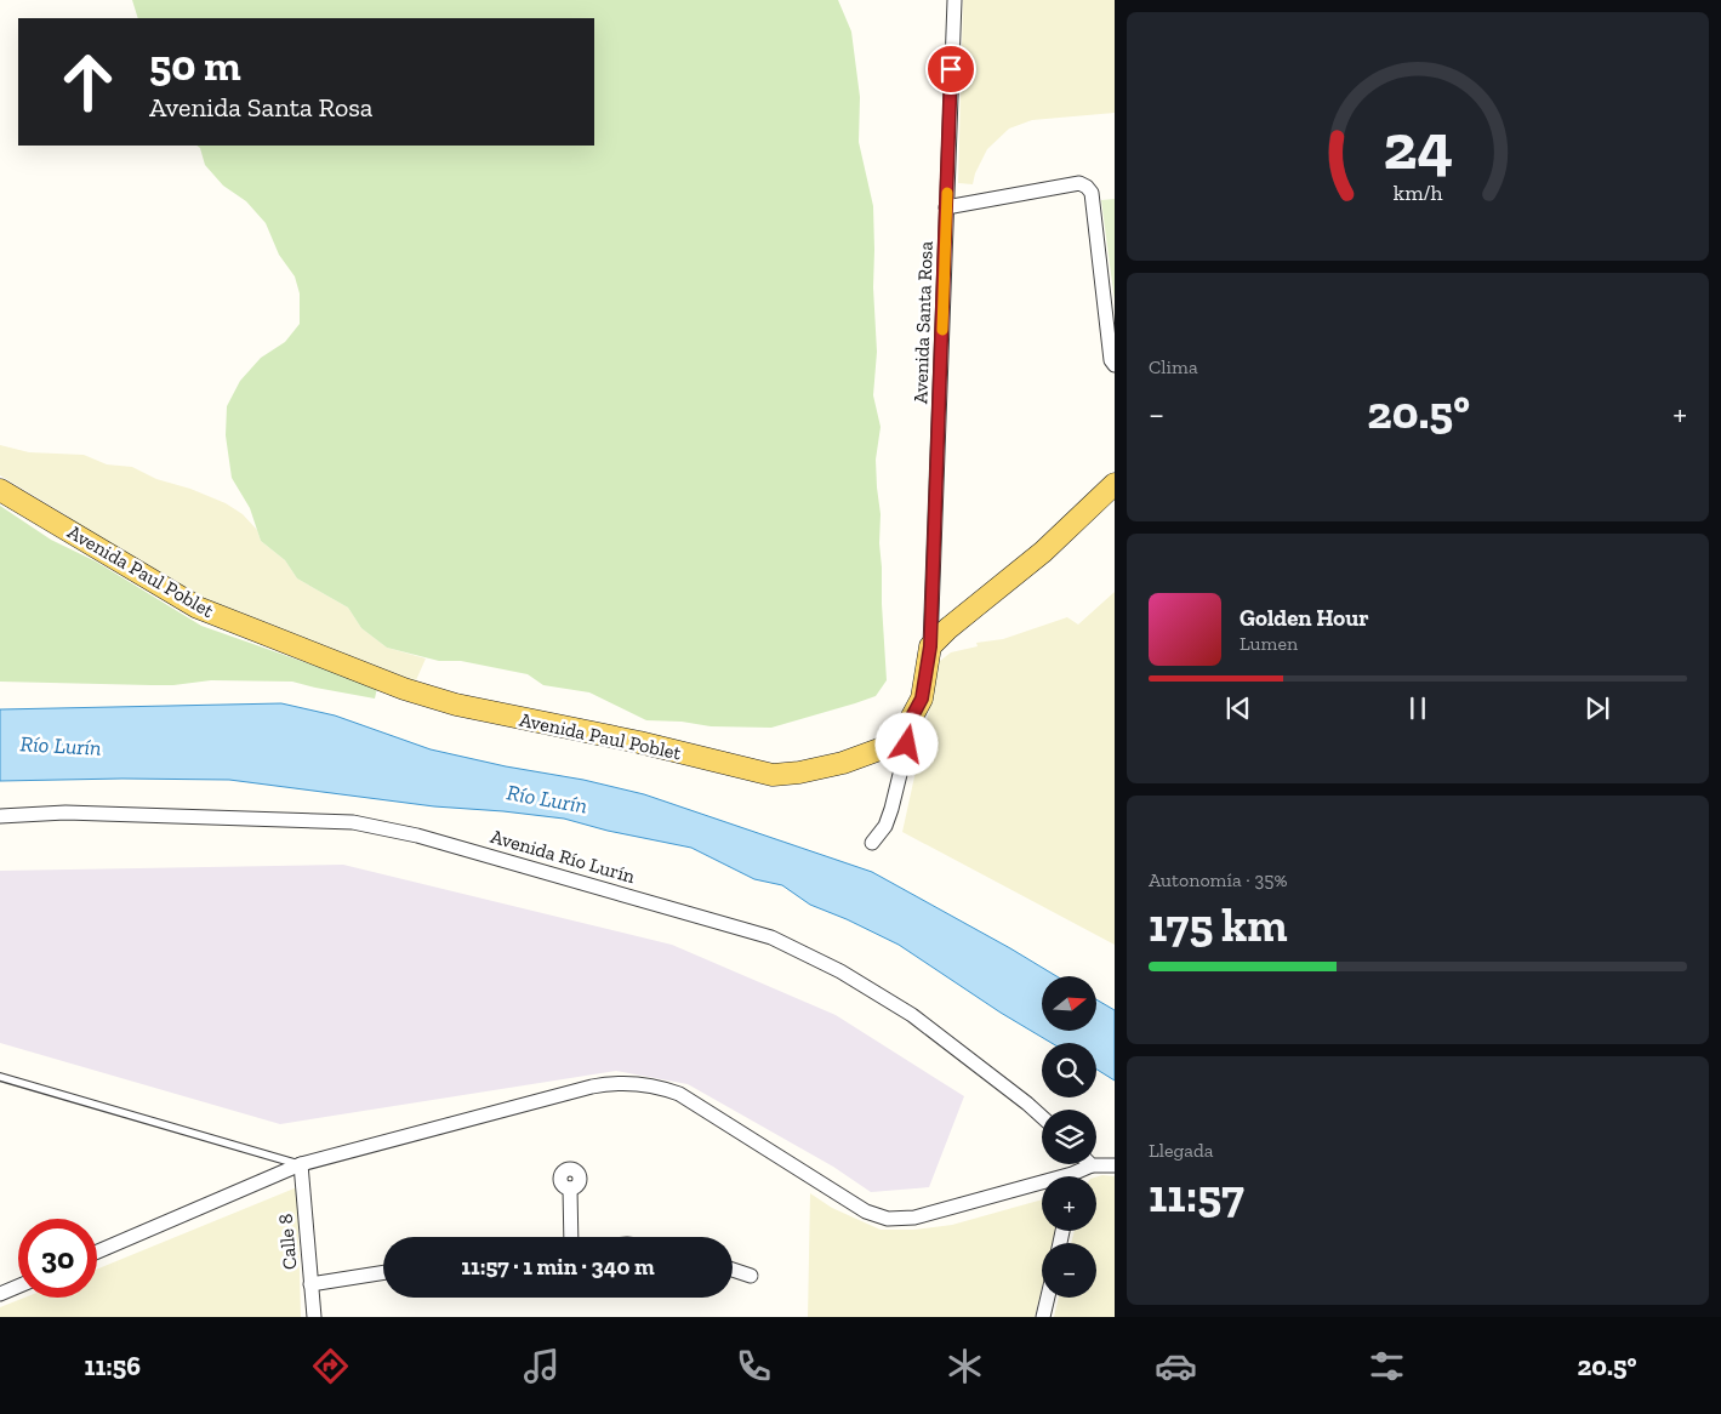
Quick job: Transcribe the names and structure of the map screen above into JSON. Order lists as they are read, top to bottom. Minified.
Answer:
{"streets":{"main road":["Avenida Paul Poblet"],"street":["Avenida Santa Rosa","Avenida Río Lurín","Calle 8"]},"crossings":[["Avenida Santa Rosa","Avenida Paul Poblet"]],"water":["Río Lurín"],"north":"right","page":{"turn":["50 m","Avenida Santa Rosa"],"tile":["Clima",["Autonomía · 35%","175 km"],["Llegada","11:57"]],"heat":["−","20.5°","+"],"song":["Golden Hour","Lumen"],"map_buttons":["+","−"],"limit":"30","trip":"11:57 · 1 min · 340 m","tabs":["11:56","20.5°"],"gauge":["24","km/h"]}}
